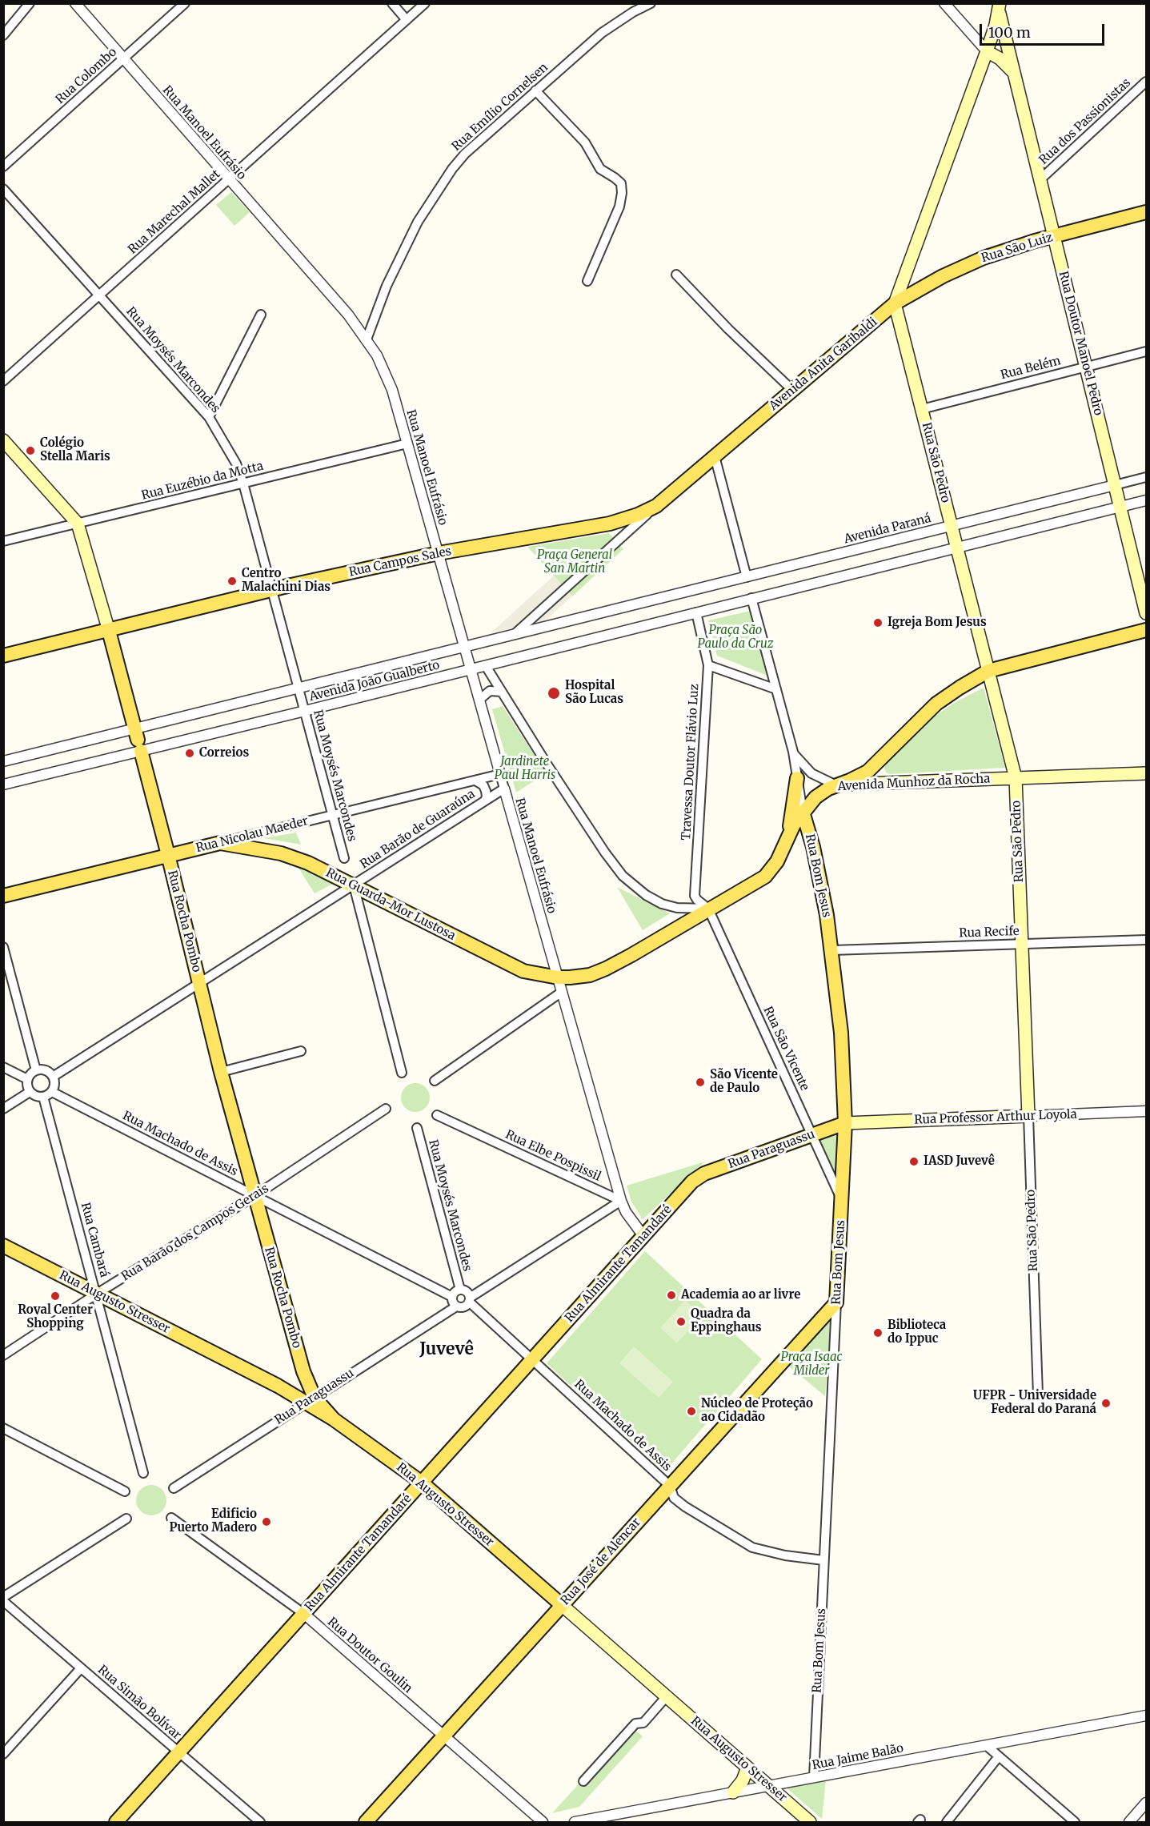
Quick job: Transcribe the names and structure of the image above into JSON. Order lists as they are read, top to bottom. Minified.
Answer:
{"streets":{"main road":["Rua São Luiz","Rua Doutor Manoel Pedro","Avenida Anita Garibaldi","Rua São Pedro","Rua Campos Sales","Avenida Munhoz da Rocha","Rua Nicolau Maeder","Rua Bom Jesus","Rua Guarda-Mor Lustosa","Rua Rocha Pombo","Rua Professor Arthur Loyola","Rua Paraguassu","Rua Almirante Tamandaré","Rua Augusto Stresser","Rua José de Alencar"],"street":["Rua Colombo","Rua Emílio Cornelsen","Rua dos Passionistas","Rua Manoel Eufrásio","Rua Marechal Mallet","Rua Moysés Marcondes","Rua Belém","Rua Euzébio da Motta","Avenida Paraná","Avenida João Gualberto","Travessa Doutor Flávio Luz","Rua Barão de Guaraúna","Rua Recife","Rua São Vicente","Rua Machado de Assis","Rua Elbe Pospissil","Rua Barão dos Campos Gerais","Rua Cambará","Rua Doutor Goulin","Rua Simão Bolívar","Rua Jaime Balão"]},"crossings":[["Rua Colombo","Rua Manoel Eufrásio"],["Rua Emílio Cornelsen","Rua Manoel Eufrásio"],["Rua dos Passionistas","Rua Doutor Manoel Pedro"],["Rua Manoel Eufrásio","Rua Marechal Mallet"],["Rua Manoel Eufrásio","Rua Euzébio da Motta"],["Rua Manoel Eufrásio","Rua Campos Sales"],["Rua Manoel Eufrásio","Avenida João Gualberto"],["Rua Manoel Eufrásio","Rua Barão de Guaraúna"],["Rua Manoel Eufrásio","Rua Nicolau Maeder"],["Rua Manoel Eufrásio","Rua Guarda-Mor Lustosa"],["Rua Manoel Eufrásio","Rua Elbe Pospissil"],["Rua Marechal Mallet","Rua Moysés Marcondes"],["Rua São Luiz","Rua Doutor Manoel Pedro"],["Rua São Luiz","Avenida Anita Garibaldi"],["Rua São Luiz","Rua São Pedro"],["Rua Doutor Manoel Pedro","Avenida Anita Garibaldi"],["Rua Doutor Manoel Pedro","Rua Belém"],["Rua Doutor Manoel Pedro","Avenida Paraná"],["Rua Moysés Marcondes","Rua Euzébio da Motta"],["Rua Moysés Marcondes","Rua Campos Sales"],["Rua Moysés Marcondes","Avenida João Gualberto"],["Rua Moysés Marcondes","Rua Nicolau Maeder"],["Rua Moysés Marcondes","Rua Machado de Assis"],["Rua Moysés Marcondes","Rua Paraguassu"],["Avenida Anita Garibaldi","Rua São Pedro"],["Avenida Anita Garibaldi","Rua Campos Sales"],["Avenida Anita Garibaldi","Avenida João Gualberto"],["Rua Belém","Rua São Pedro"],["Rua São Pedro","Avenida Paraná"],["Rua São Pedro","Avenida Munhoz da Rocha"],["Rua São Pedro","Rua Recife"],["Rua São Pedro","Rua Professor Arthur Loyola"],["Rua Euzébio da Motta","Rua Rocha Pombo"],["Avenida Paraná","Avenida João Gualberto"],["Rua Campos Sales","Rua Rocha Pombo"],["Avenida João Gualberto","Travessa Doutor Flávio Luz"],["Avenida João Gualberto","Rua Bom Jesus"],["Avenida João Gualberto","Rua Rocha Pombo"],["Travessa Doutor Flávio Luz","Avenida Munhoz da Rocha"],["Travessa Doutor Flávio Luz","Rua São Vicente"],["Avenida Munhoz da Rocha","Rua Bom Jesus"],["Avenida Munhoz da Rocha","Rua São Vicente"],["Rua Barão de Guaraúna","Rua Guarda-Mor Lustosa"],["Rua Barão de Guaraúna","Rua Rocha Pombo"],["Rua Barão de Guaraúna","Rua Machado de Assis"],["Rua Barão de Guaraúna","Rua Cambará"],["Rua Nicolau Maeder","Rua Guarda-Mor Lustosa"],["Rua Nicolau Maeder","Rua Rocha Pombo"],["Rua Bom Jesus","Rua Recife"],["Rua Bom Jesus","Rua São Vicente"],["Rua Bom Jesus","Rua Professor Arthur Loyola"],["Rua Bom Jesus","Rua Machado de Assis"],["Rua Bom Jesus","Rua Paraguassu"],["Rua Bom Jesus","Rua José de Alencar"],["Rua Bom Jesus","Rua Jaime Balão"],["Rua Rocha Pombo","Rua Machado de Assis"],["Rua Rocha Pombo","Rua Paraguassu"],["Rua Rocha Pombo","Rua Barão dos Campos Gerais"],["Rua Rocha Pombo","Rua Augusto Stresser"],["Rua São Vicente","Rua Paraguassu"],["Rua Professor Arthur Loyola","Rua Paraguassu"],["Rua Machado de Assis","Rua Paraguassu"],["Rua Machado de Assis","Rua Barão dos Campos Gerais"],["Rua Machado de Assis","Rua Cambará"],["Rua Machado de Assis","Rua Almirante Tamandaré"],["Rua Machado de Assis","Rua José de Alencar"],["Rua Paraguassu","Rua Almirante Tamandaré"],["Rua Paraguassu","Rua Augusto Stresser"],["Rua Barão dos Campos Gerais","Rua Cambará"],["Rua Barão dos Campos Gerais","Rua Augusto Stresser"],["Rua Cambará","Rua Augusto Stresser"],["Rua Almirante Tamandaré","Rua Augusto Stresser"],["Rua Almirante Tamandaré","Rua Doutor Goulin"],["Rua Almirante Tamandaré","Rua Simão Bolívar"],["Rua Augusto Stresser","Rua José de Alencar"],["Rua Augusto Stresser","Rua Jaime Balão"],["Rua José de Alencar","Rua Doutor Goulin"]],"districts":["Juvevê"],"parks":["Praça General San Martin","Praça São Paulo da Cruz","Jardinete Paul Harris","Praça Isaac Milder"],"places":["Colégio Stella Maris","Centro Malachini Dias","Igreja Bom Jesus","Hospital São Lucas","Correios","São Vicente de Paulo","IASD Juvevê","Academia ao ar livre","Royal Center Shopping","Quadra da Eppinghaus","Biblioteca do Ippuc","UFPR - Universidade Federal do Paraná","Núcleo de Proteção ao Cidadão","Edificio Puerto Madero"],"scale_bar":"100 m"}
